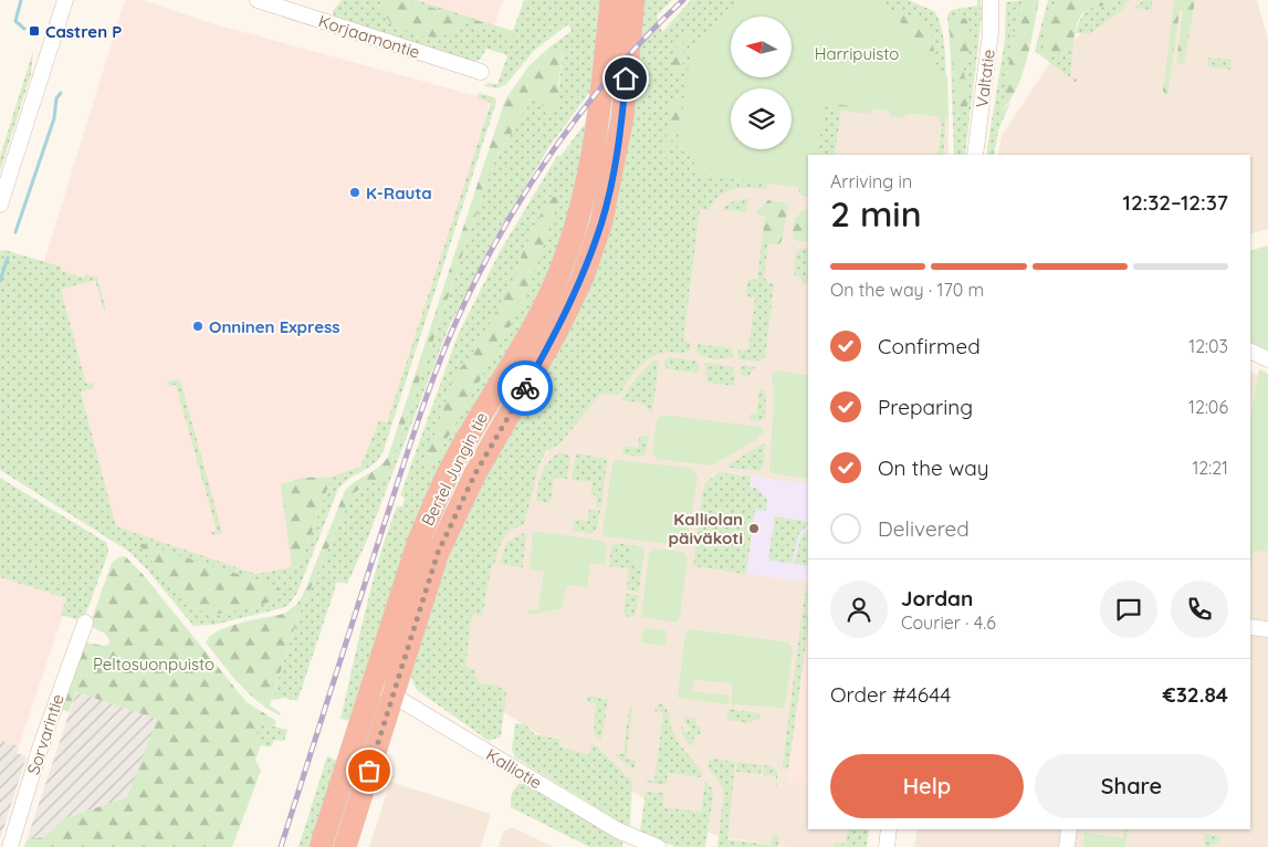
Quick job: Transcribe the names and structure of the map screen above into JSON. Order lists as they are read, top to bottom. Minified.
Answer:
{"streets":{"highway":["Bertel Jungin tie"],"street":["Korjaamontie","Valtatie","Sorvarintie","Kalliotie"]},"crossings":[["Bertel Jungin tie","Kalliotie"]],"parks":["Harripuisto","Peltosuonpuisto"],"places":{"transit":["Castren P"],"other":["K-Rauta","Onninen Express","Kalliolan päiväkoti"]},"north":"left","page":{"heading":["2 min","Arriving in","12:32–12:37"],"panel":["Jordan","Courier · 4.6","Order #4644","€32.84"],"bar":"On the way · 170 m","list":[["Confirmed","12:03"],["Preparing","12:06"],["On the way","12:21"],"Delivered"],"buttons":["Help","Share"]}}
